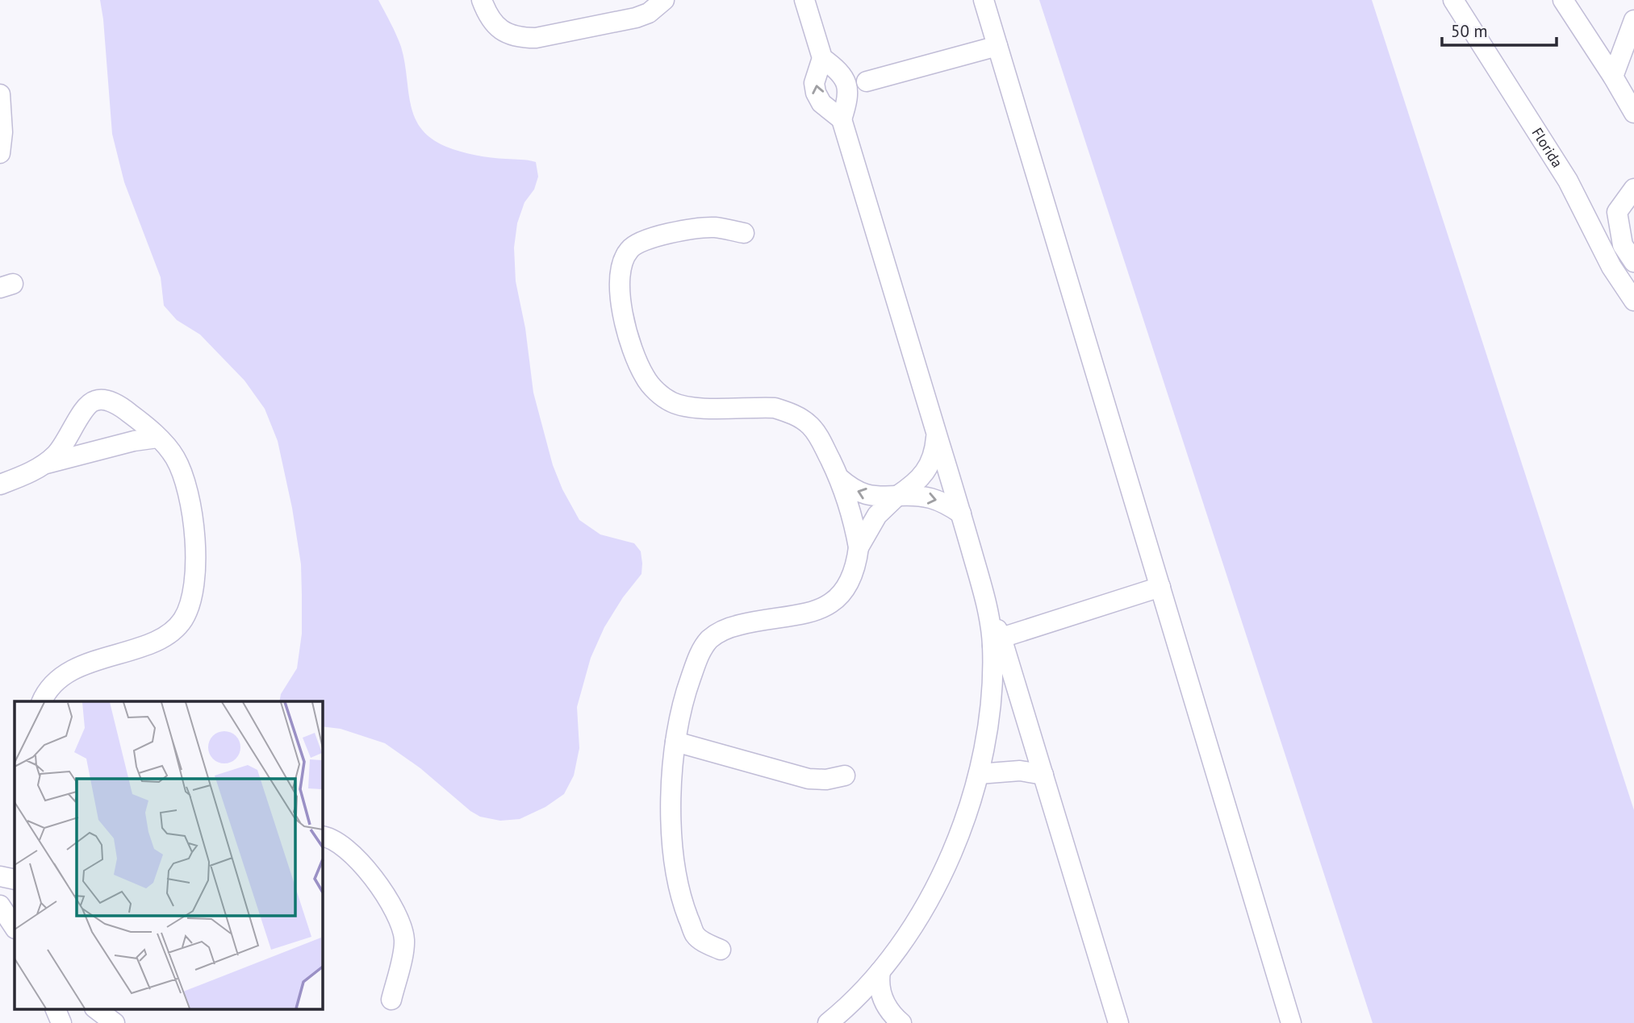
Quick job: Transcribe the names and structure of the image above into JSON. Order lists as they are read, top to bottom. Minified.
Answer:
{"streets":{"street":["Florida"]},"scale_bar":"50 m"}
